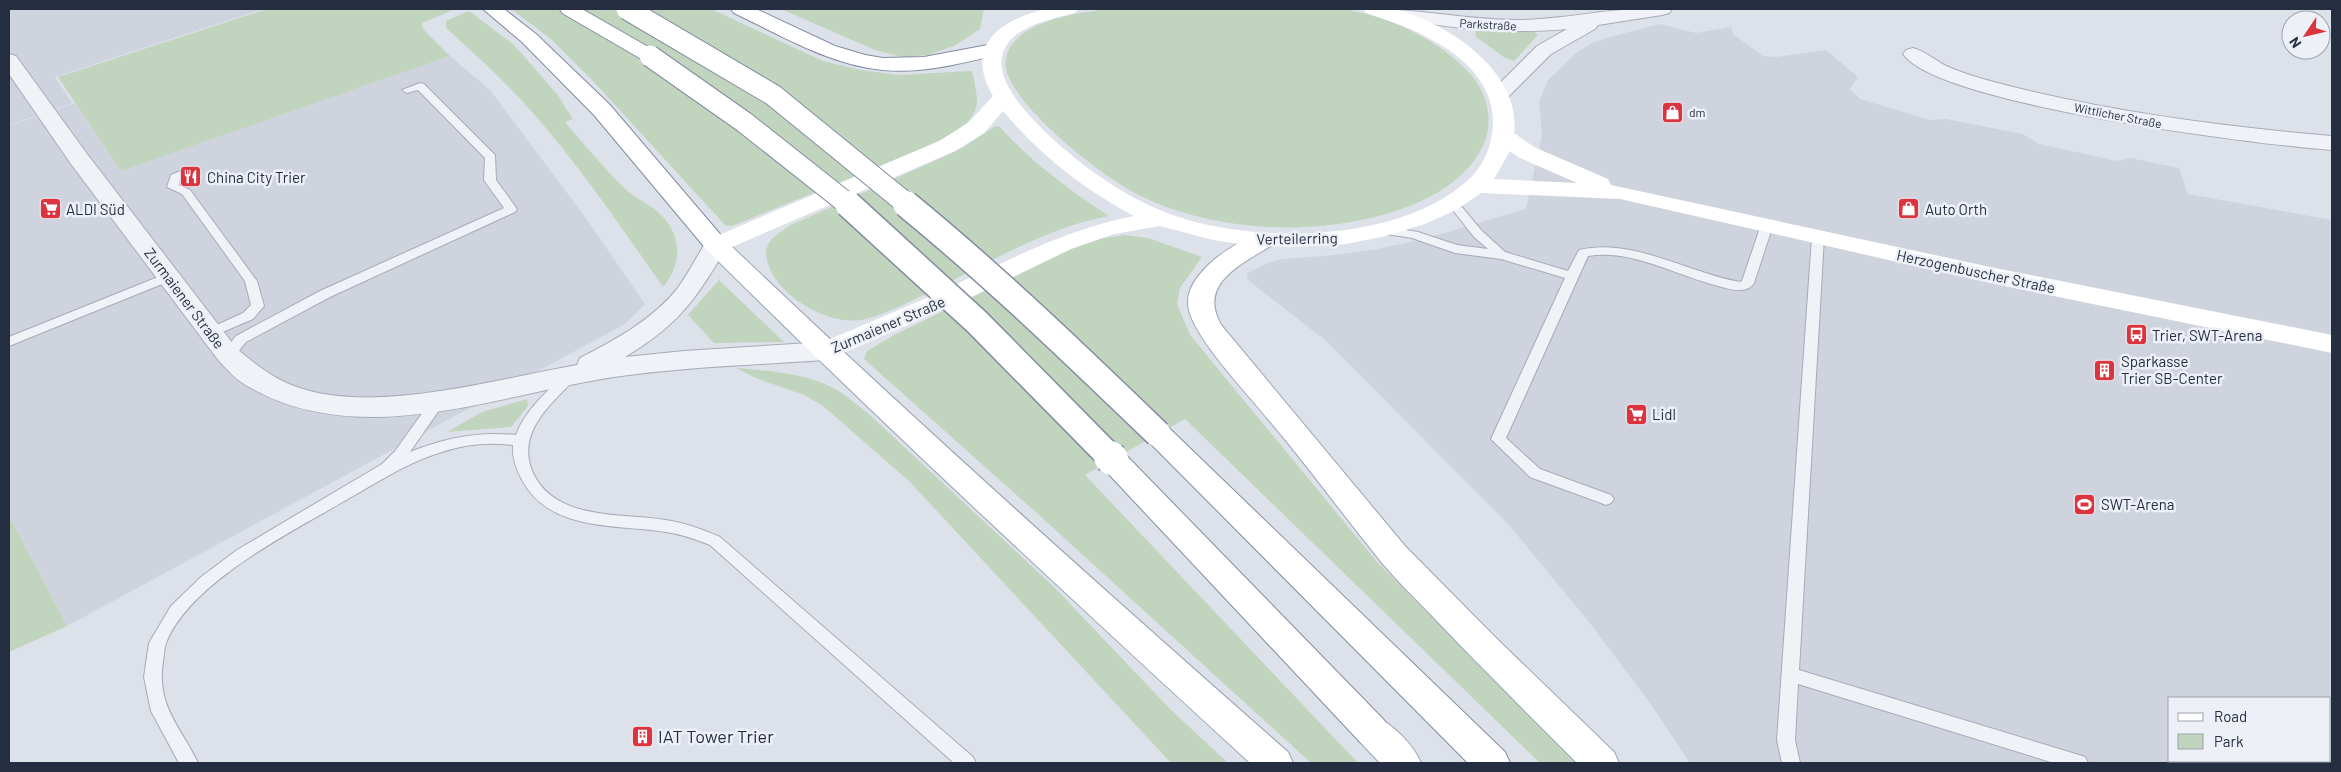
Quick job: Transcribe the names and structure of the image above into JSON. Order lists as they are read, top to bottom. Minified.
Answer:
{"streets":{"main road":["Verteilerring","Herzogenbuscher Straße","Zurmaiener Straße"],"street":["Parkstraße","Wittlicher Straße"]},"crossings":[["Parkstraße","Verteilerring"],["Verteilerring","Herzogenbuscher Straße"],["Verteilerring","Zurmaiener Straße"]],"places":{"shop":["dm","Auto Orth"],"restaurant":["China City Trier"],"supermarket":["ALDI Süd","Lidl"],"bus stop":["Trier, SWT-Arena"],"building":["Sparkasse Trier SB-Center","IAT Tower Trier"],"sports":["SWT-Arena"]},"legend":["Road","Park"],"north":"bottom left"}
